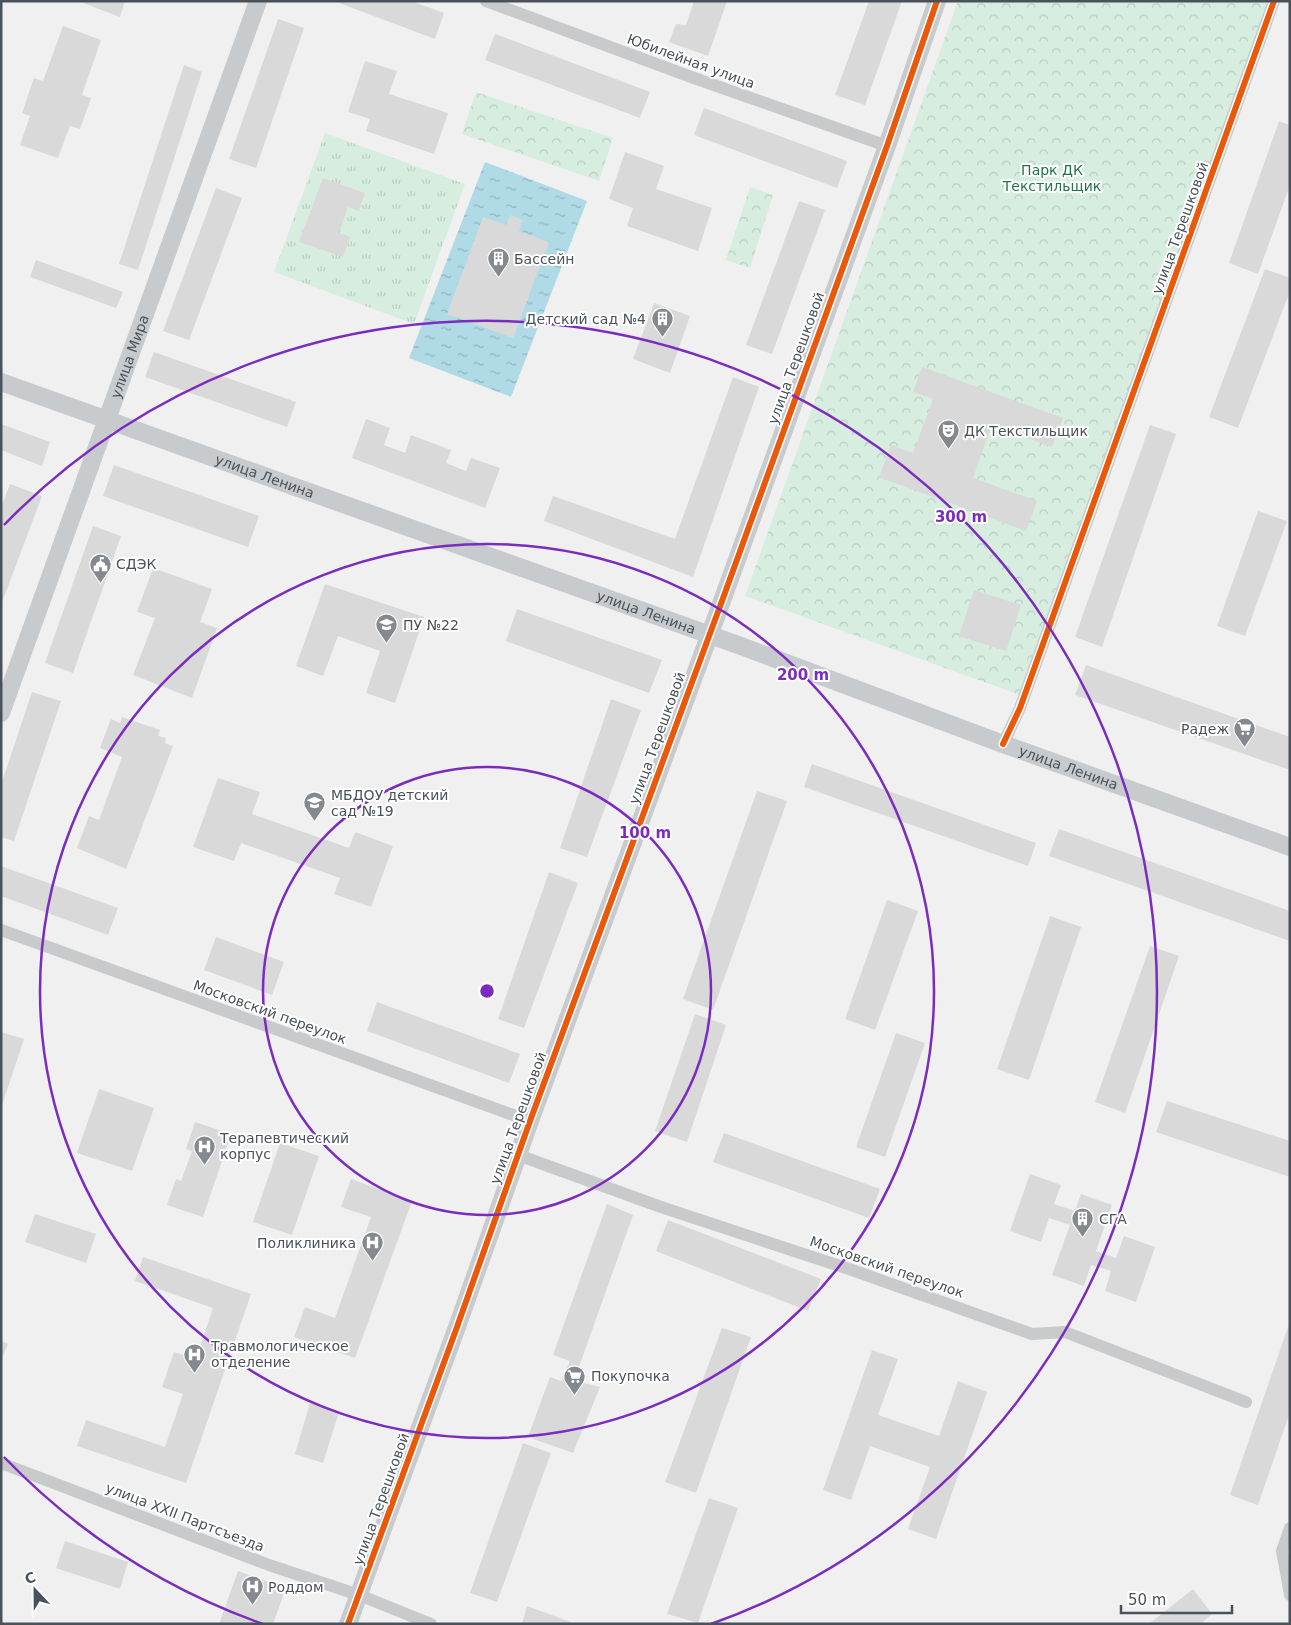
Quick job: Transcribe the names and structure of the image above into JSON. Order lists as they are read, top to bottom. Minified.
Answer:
{"streets":{"street":["Юбилейная улица","улица Терешковой","улица Мира","улица Ленина","Московский переулок","улица XXII Партсъезда"]},"crossings":[["Юбилейная улица","улица Терешковой"],["улица Терешковой","улица Ленина"],["улица Терешковой","Московский переулок"],["улица Терешковой","улица XXII Партсъезда"],["улица Мира","улица Ленина"]],"parks":["Парк ДК Текстильщик"],"places":{"building":["Бассейн","Детский сад №4","СГА"],"theatre":["ДК Текстильщик"],"public building":["СДЭК"],"school or university":["ПУ №22","МБДОУ детский сад №19"],"supermarket":["Радеж","Покупочка"],"hospital":["Терапевтический корпус","Поликлиника","Травмологическое отделение","Роддом"]},"scale_bar":"50 m","north":"top","rings":["300 m","200 m","100 m"]}
